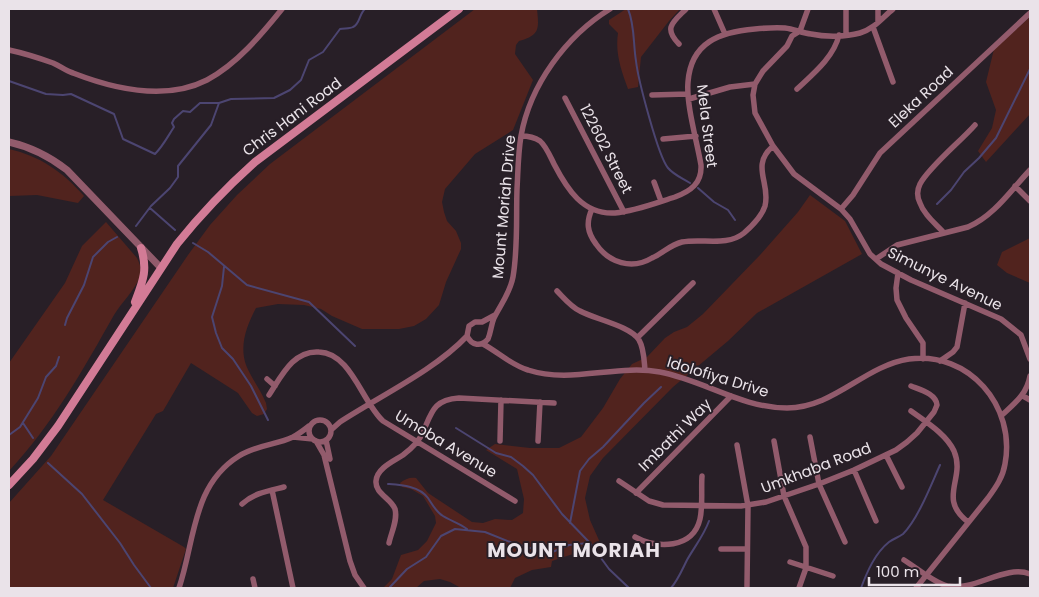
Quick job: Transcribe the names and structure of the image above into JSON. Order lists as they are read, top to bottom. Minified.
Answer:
{"streets":{"main road":["Chris Hani Road"],"street":["Eleka Road","Mela Street","122602 Street","Mount Moriah Drive","Simunye Avenue","Idolofiya Drive","Imbathi Way","Umoba Avenue","Umkhaba Road"]},"crossings":[["Eleka Road","Simunye Avenue"],["Mela Street","122602 Street"],["Mela Street","Mount Moriah Drive"],["Mount Moriah Drive","Idolofiya Drive"],["Idolofiya Drive","Imbathi Way"],["Imbathi Way","Umkhaba Road"]],"districts":["MOUNT MORIAH"],"scale_bar":"100 m"}
